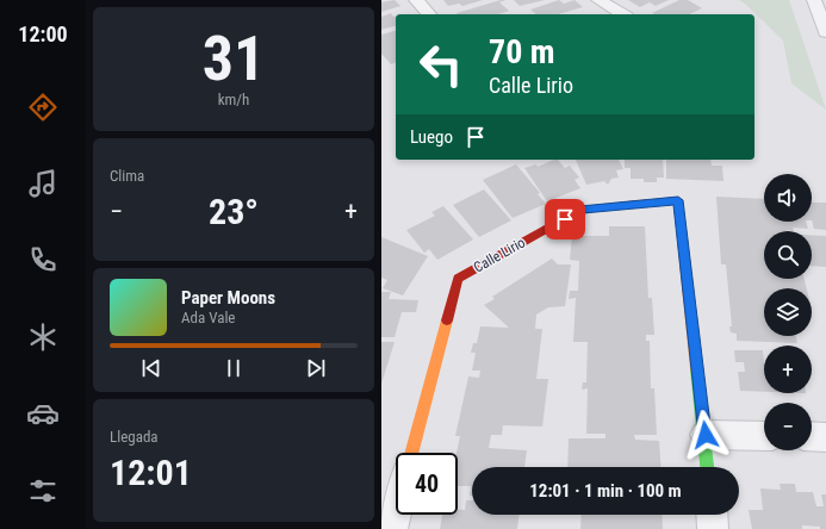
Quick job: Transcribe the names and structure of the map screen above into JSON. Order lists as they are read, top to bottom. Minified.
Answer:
{"streets":{"street":["Calle Lirio"]},"page":{"tabs":"12:00","tile":[["31","km/h"],"Clima",["Llegada","12:01"]],"turn":["70 m","Calle Lirio"],"then":"Luego","map_buttons":["+","−"],"heat":["−","23°","+"],"song":["Paper Moons","Ada Vale"],"limit":"40","trip":"12:01 · 1 min · 100 m"}}
